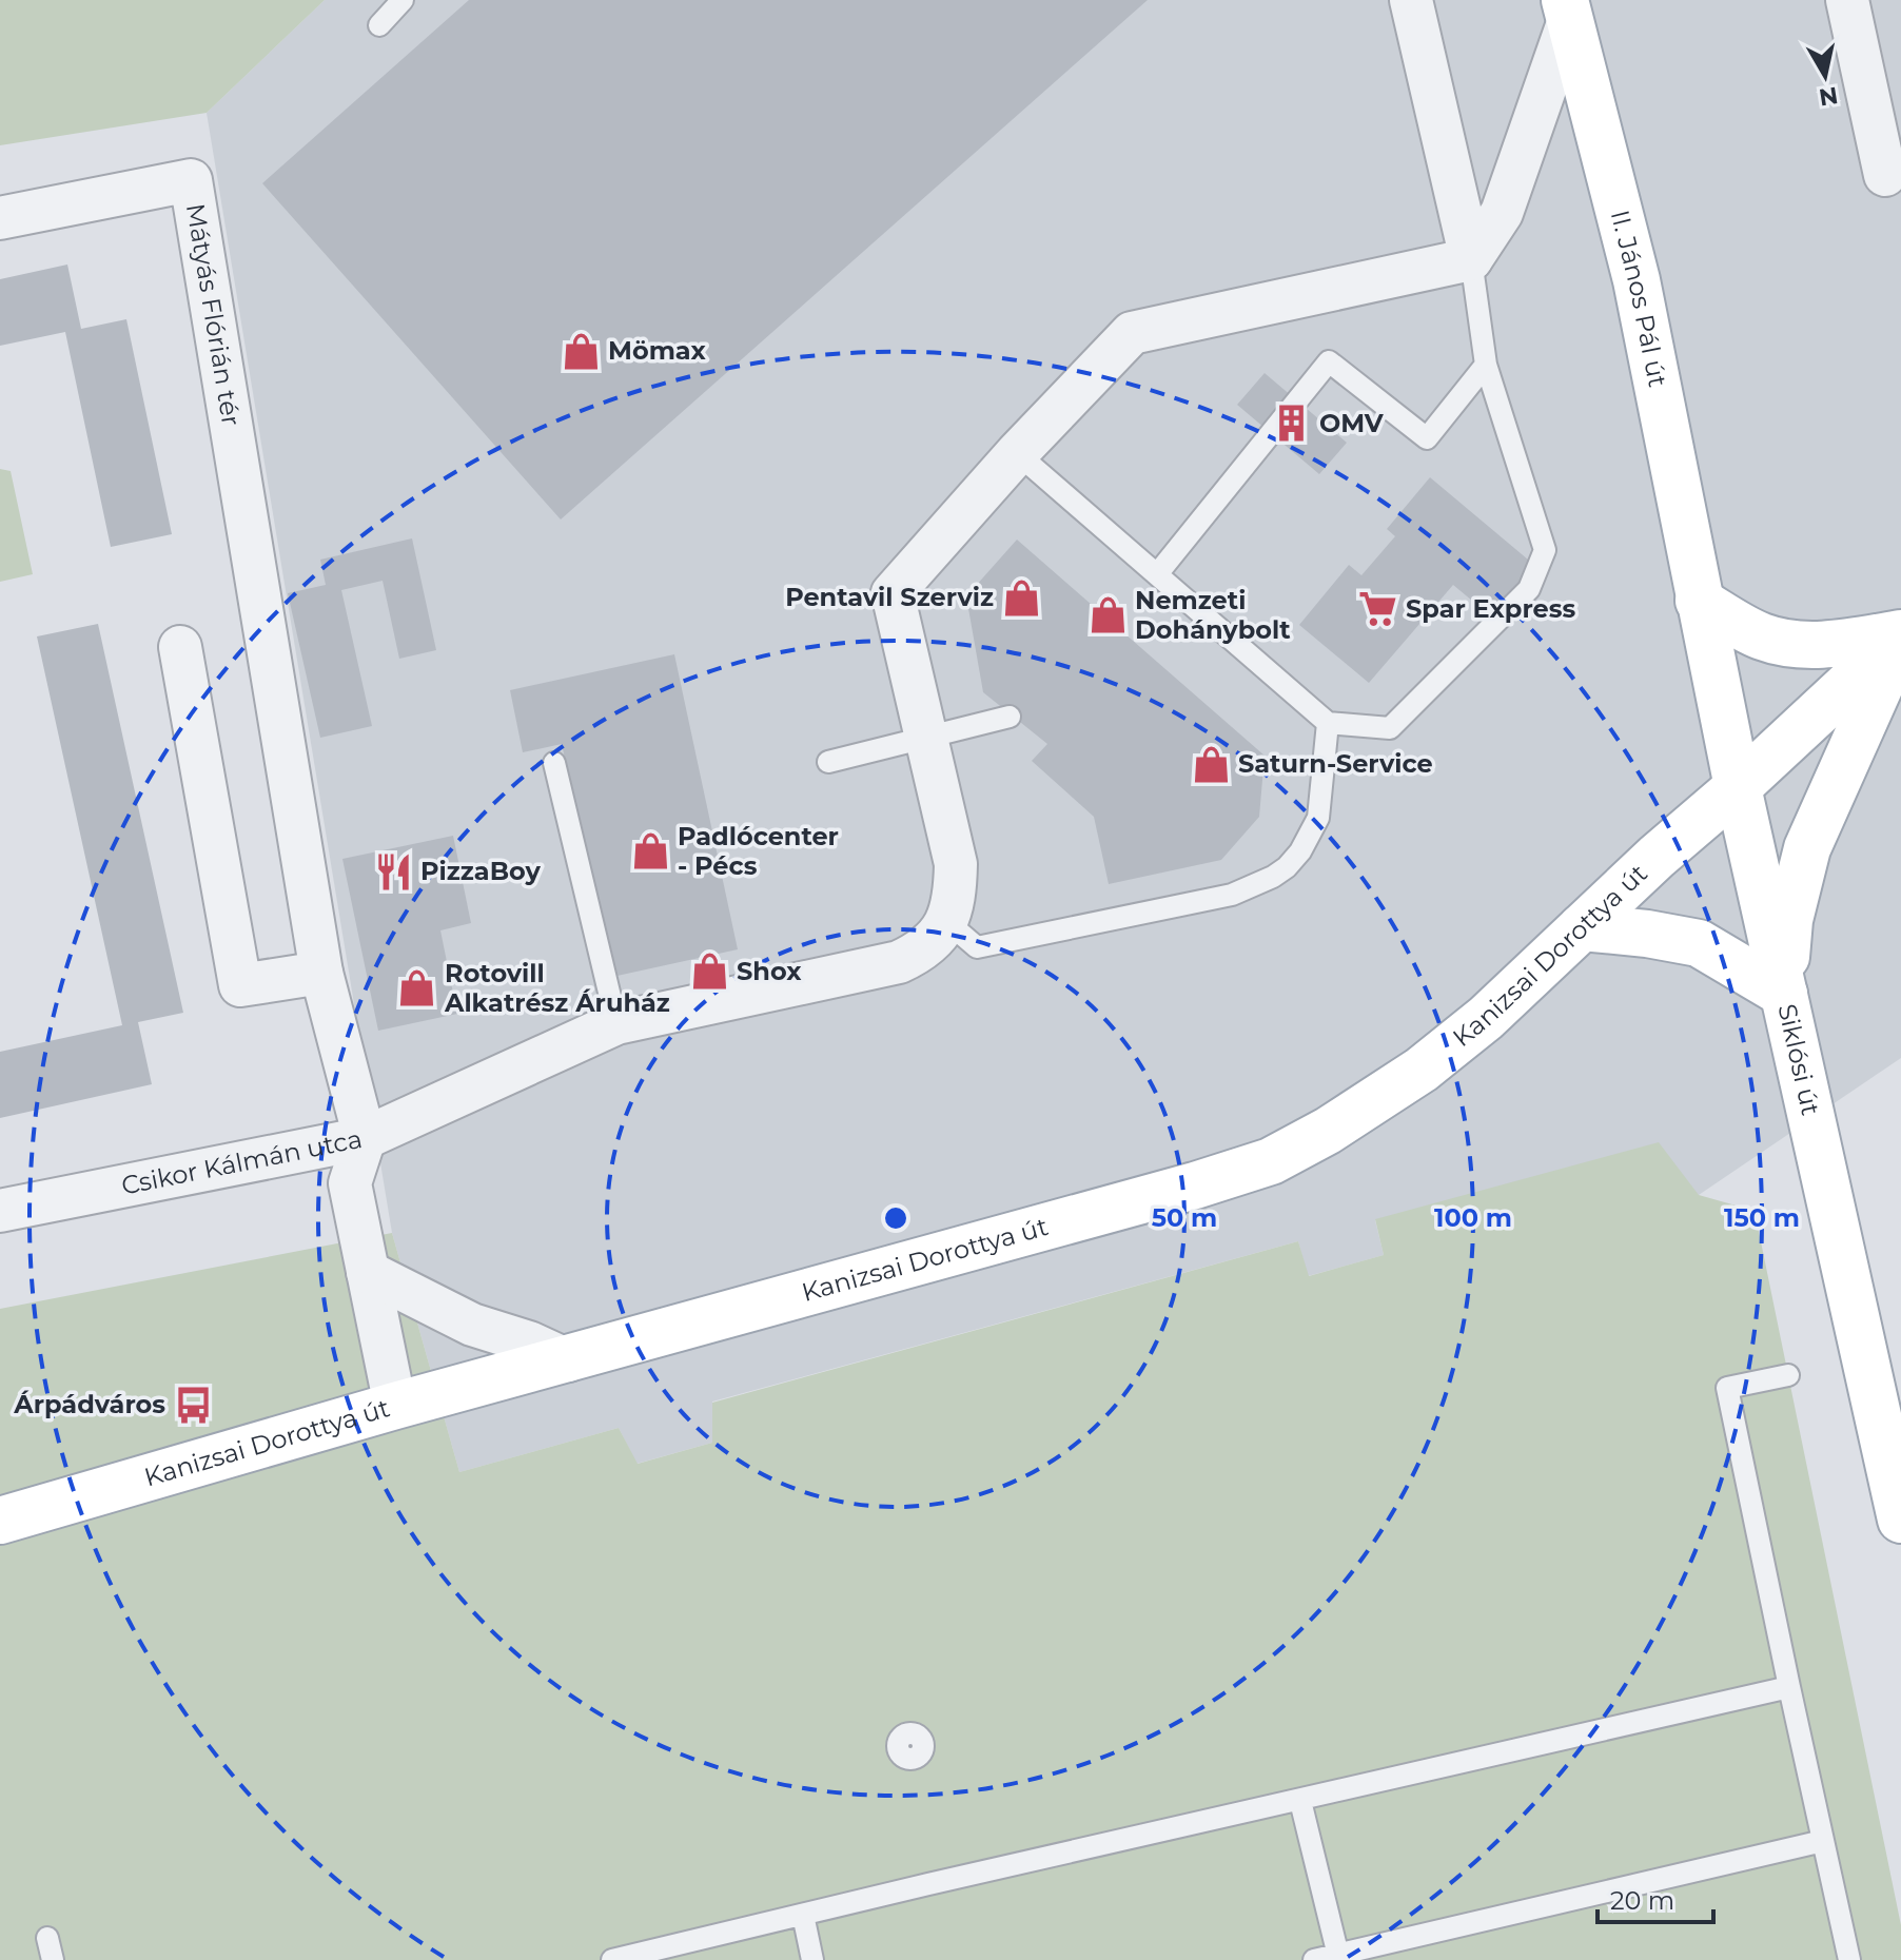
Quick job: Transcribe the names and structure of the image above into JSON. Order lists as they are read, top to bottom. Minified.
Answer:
{"streets":{"main road":["II. János Pál út","Kanizsai Dorottya út","Siklósi út"],"street":["Mátyás Flórián tér","Csikor Kálmán utca"]},"crossings":[["II. János Pál út","Siklósi út"],["Mátyás Flórián tér","Csikor Kálmán utca"],["Kanizsai Dorottya út","Siklósi út"]],"places":{"shop":["Mömax","Pentavil Szerviz","Nemzeti Dohánybolt","Saturn-Service","Padlócenter - Pécs","Shox","Rotovill Alkatrész Áruház"],"building":["OMV"],"supermarket":["Spar Express"],"restaurant":["PizzaBoy"],"bus stop":["Árpádváros"]},"scale_bar":"20 m","north":"bottom","rings":["50 m","100 m","150 m"]}
